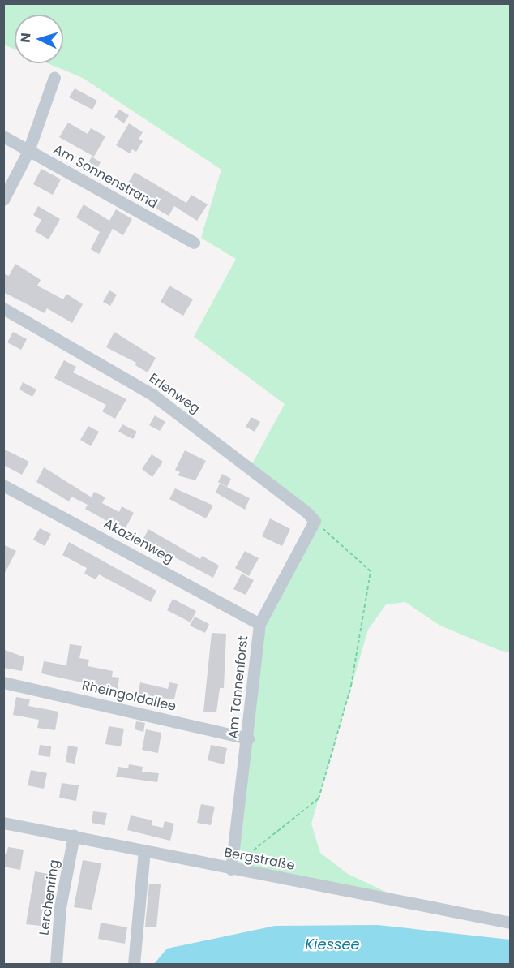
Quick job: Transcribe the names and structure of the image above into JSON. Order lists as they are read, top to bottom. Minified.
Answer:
{"streets":{"street":["Am Sonnenstrand","Erlenweg","Akazienweg","Am Tannenforst","Rheingoldallee","Bergstraße","Lerchenring"]},"crossings":[["Erlenweg","Am Tannenforst"],["Akazienweg","Am Tannenforst"],["Am Tannenforst","Rheingoldallee"],["Am Tannenforst","Bergstraße"],["Bergstraße","Lerchenring"]],"water":["Kiessee"],"north":"left"}
